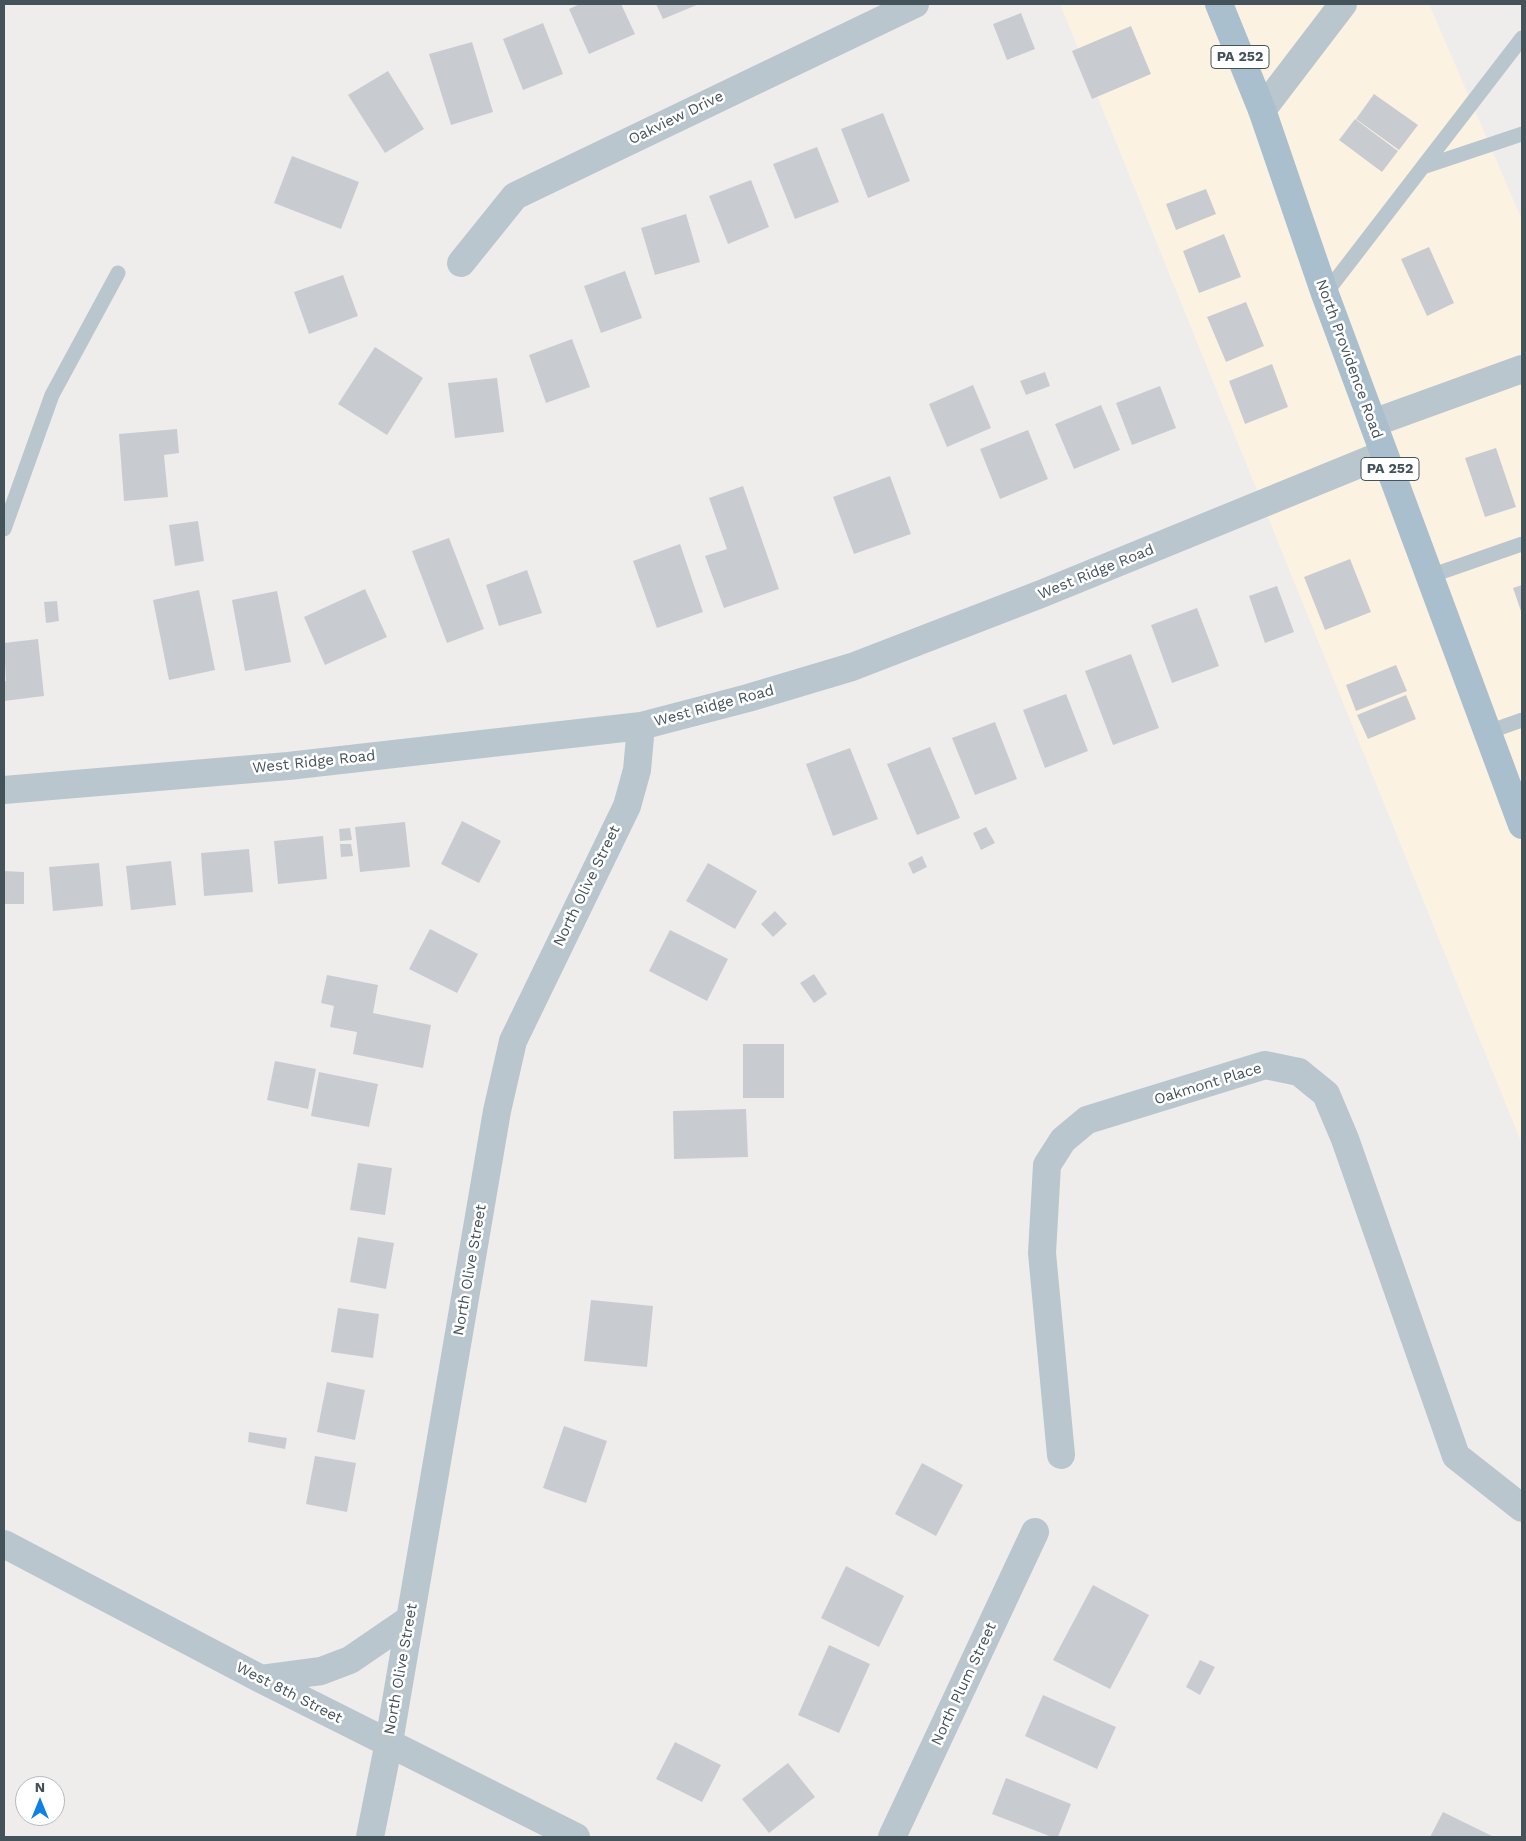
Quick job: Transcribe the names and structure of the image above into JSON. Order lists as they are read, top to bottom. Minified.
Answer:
{"streets":{"main road":["PA 252","North Providence Road"],"street":["Oakview Drive","West Ridge Road","North Olive Street","Oakmont Place","North Plum Street","West 8th Street"]},"crossings":[["North Providence Road","West Ridge Road"],["West Ridge Road","North Olive Street"],["North Olive Street","West 8th Street"]],"north":"top"}
